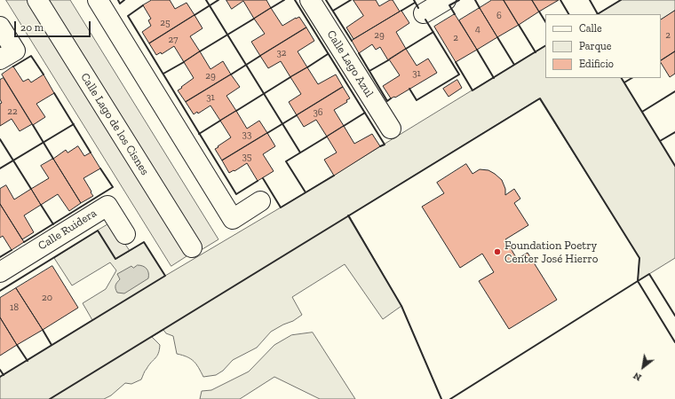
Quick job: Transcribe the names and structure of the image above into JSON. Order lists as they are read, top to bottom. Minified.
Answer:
{"streets":{"street":["Calle Lago Azul","Calle Lago de los Cisnes","Calle Ruidera"]},"places":["Foundation Poetry Center José Hierro"],"house_numbers":["6","25","4","29","2","2","27","32","31","29","31","22","36","33","35","20","18"],"legend":["Calle","Parque","Edificio"],"scale_bar":"20 m","north":"bottom left"}
